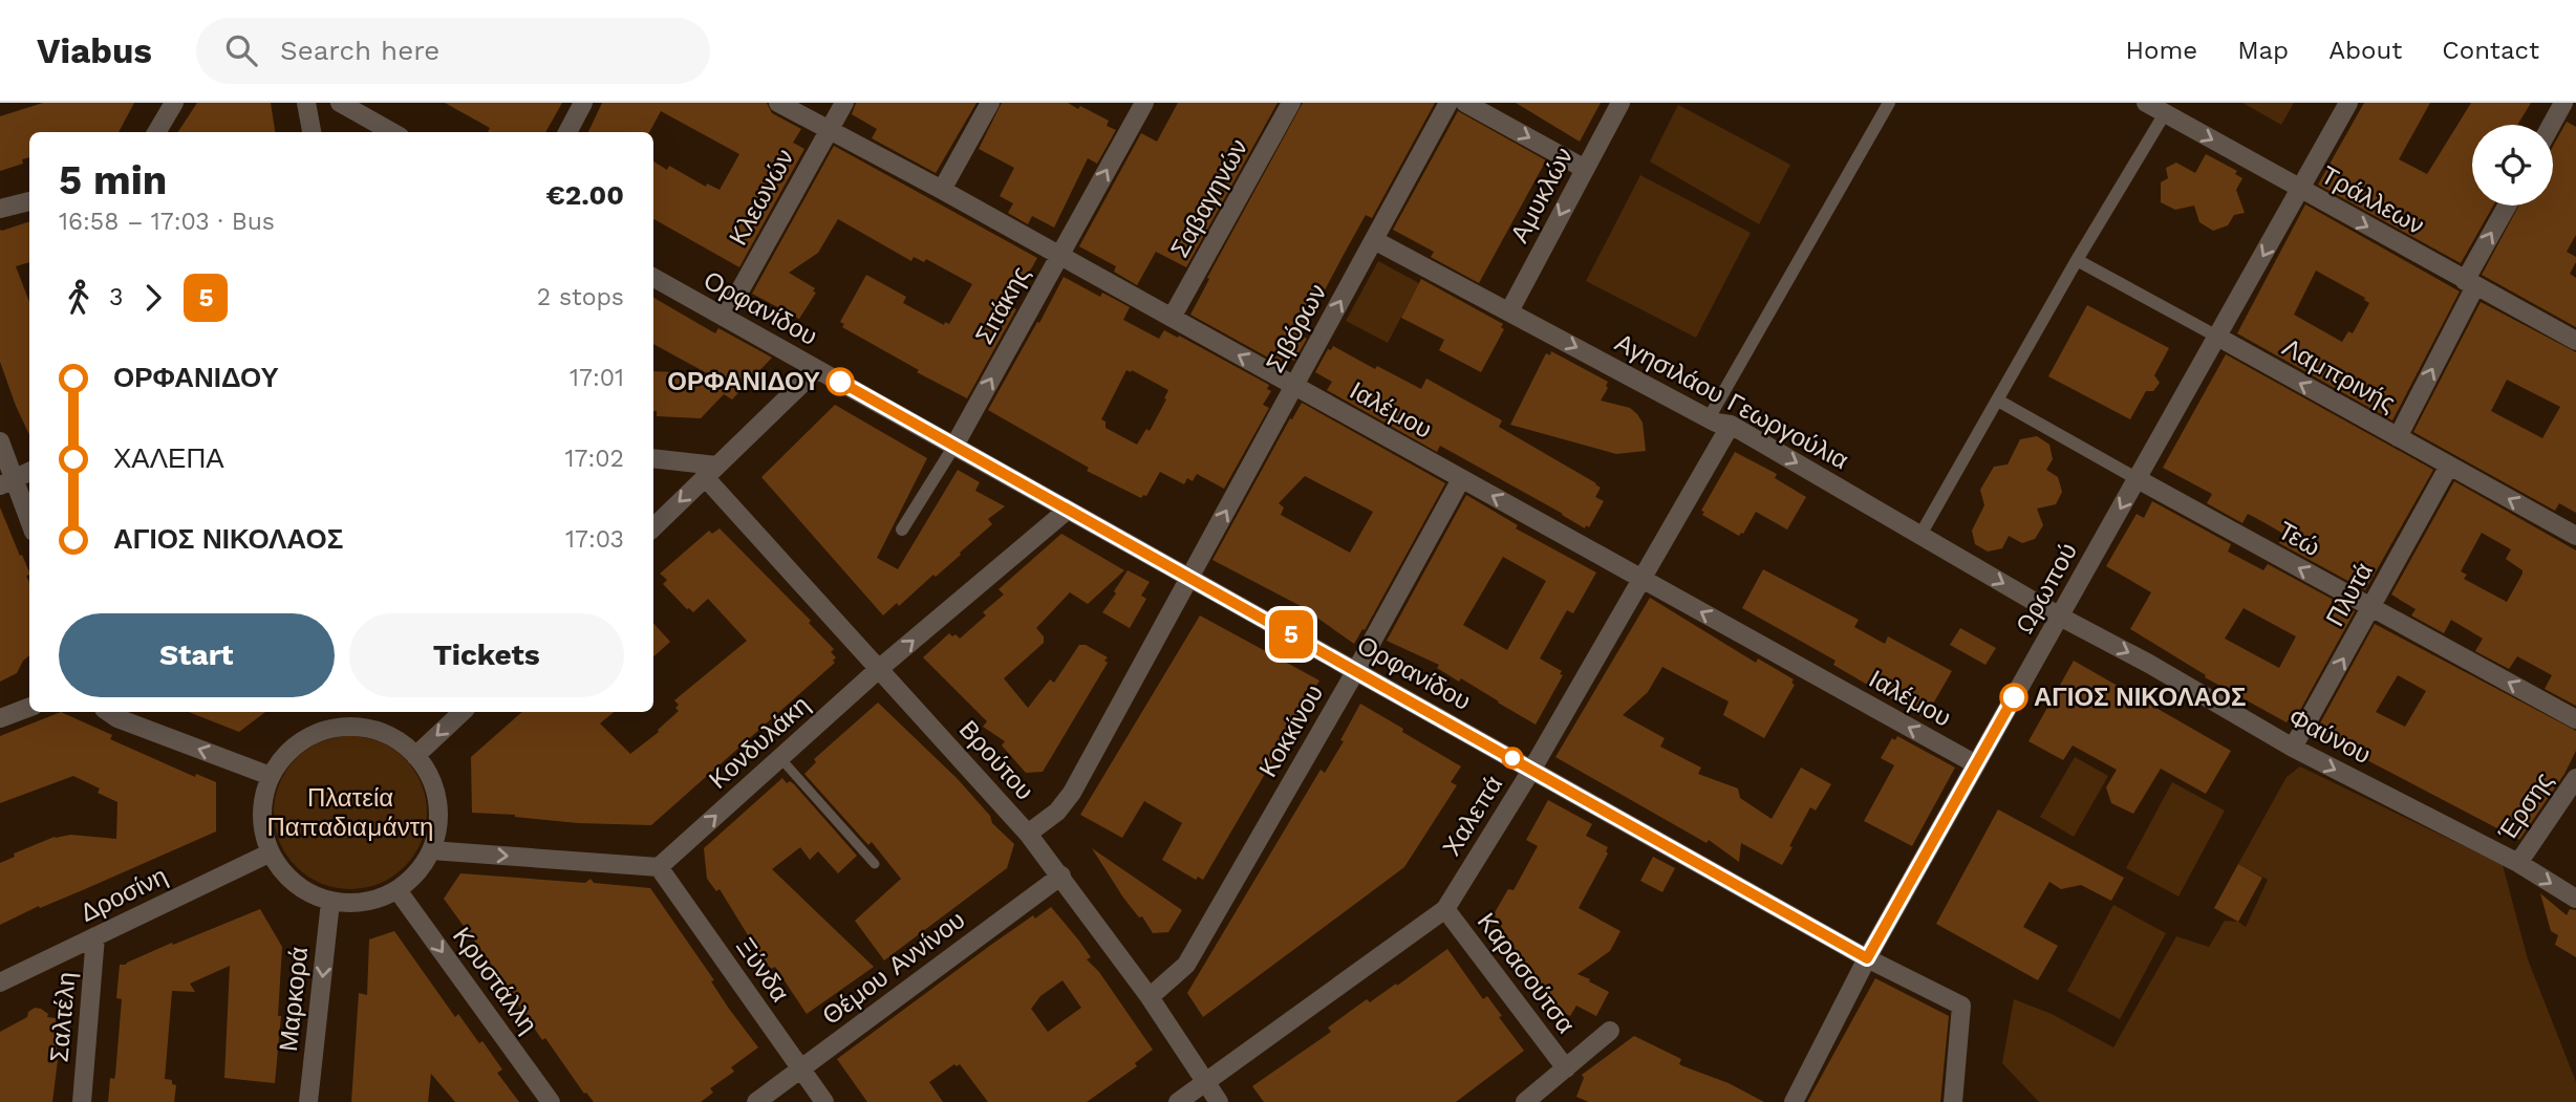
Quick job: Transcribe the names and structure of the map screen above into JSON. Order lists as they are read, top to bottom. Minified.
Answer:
{"streets":{"street":["Αμυκλών","Κλεωνών","Σαβαγηνών","Τράλλεων","Σιτάκης","Ορφανίδου","Σιβόρων","Λαμπρινής","Αγησιλάου Γεωργούλια","Ιαλέμου","Τεώ","Ωρωπού","Πλυτά","Κοκκίνου","Φαύνου","Κονδυλάκη","Βρούτου","Έρσης","Χαλεπά","Δροσίνη","Θέμου Αννίνου","Ξύνδα","Καρασούτσα","Κρυστάλλη","Μαρκορά","Σαλτέλη"]},"crossings":[["Αμυκλών","Αγησιλάου Γεωργούλια"],["Κλεωνών","Ορφανίδου"],["Κλεωνών","Ιαλέμου"],["Σαβαγηνών","Ιαλέμου"],["Τράλλεων","Ωρωπού"],["Σιτάκης","Ορφανίδου"],["Σιτάκης","Ιαλέμου"],["Ορφανίδου","Σιβόρων"],["Ορφανίδου","Ωρωπού"],["Ορφανίδου","Κοκκίνου"],["Ορφανίδου","Κονδυλάκη"],["Ορφανίδου","Χαλεπά"],["Σιβόρων","Αγησιλάου Γεωργούλια"],["Σιβόρων","Ιαλέμου"],["Λαμπρινής","Ωρωπού"],["Λαμπρινής","Πλυτά"],["Αγησιλάου Γεωργούλια","Ωρωπού"],["Αγησιλάου Γεωργούλια","Φαύνου"],["Αγησιλάου Γεωργούλια","Χαλεπά"],["Ιαλέμου","Ωρωπού"],["Ιαλέμου","Κοκκίνου"],["Ιαλέμου","Χαλεπά"],["Τεώ","Ωρωπού"],["Τεώ","Πλυτά"],["Ωρωπού","Φαύνου"],["Πλυτά","Φαύνου"],["Κοκκίνου","Βρούτου"],["Φαύνου","Έρσης"],["Κονδυλάκη","Βρούτου"],["Κονδυλάκη","Ξύνδα"],["Βρούτου","Χαλεπά"],["Βρούτου","Θέμου Αννίνου"],["Χαλεπά","Καρασούτσα"],["Δροσίνη","Κρυστάλλη"],["Δροσίνη","Μαρκορά"],["Δροσίνη","Σαλτέλη"],["Θέμου Αννίνου","Ξύνδα"],["Κρυστάλλη","Μαρκορά"]],"one_way":["Αμυκλών","Τράλλεων","Σιτάκης","Σιβόρων","Λαμπρινής","Αγησιλάου Γεωργούλια","Ιαλέμου","Τεώ","Πλυτά","Φαύνου","Κονδυλάκη","Κρυστάλλη","Μαρκορά"],"parks":["Πλατεία Παπαδιαμάντη"],"places":["ΟΡΦΑΝΙΔΟΥ","ΑΓΙΟΣ ΝΙΚΟΛΑΟΣ"],"lines":["bus line 5"],"page":{"header":"Viabus","search":"Search here","nav":["Home","Map","About","Contact"],"on_map":"5","heading":["5 min","16:58 – 17:03 · Bus","€2.00"],"legs":["3","5","2 stops"],"list":[{"name":"ΟΡΦΑΝΙΔΟΥ","value":"17:01"},{"name":"ΧΑΛΕΠΑ","value":"17:02"},{"name":"ΑΓΙΟΣ ΝΙΚΟΛΑΟΣ","value":"17:03"}],"buttons":["Start","Tickets"]}}
